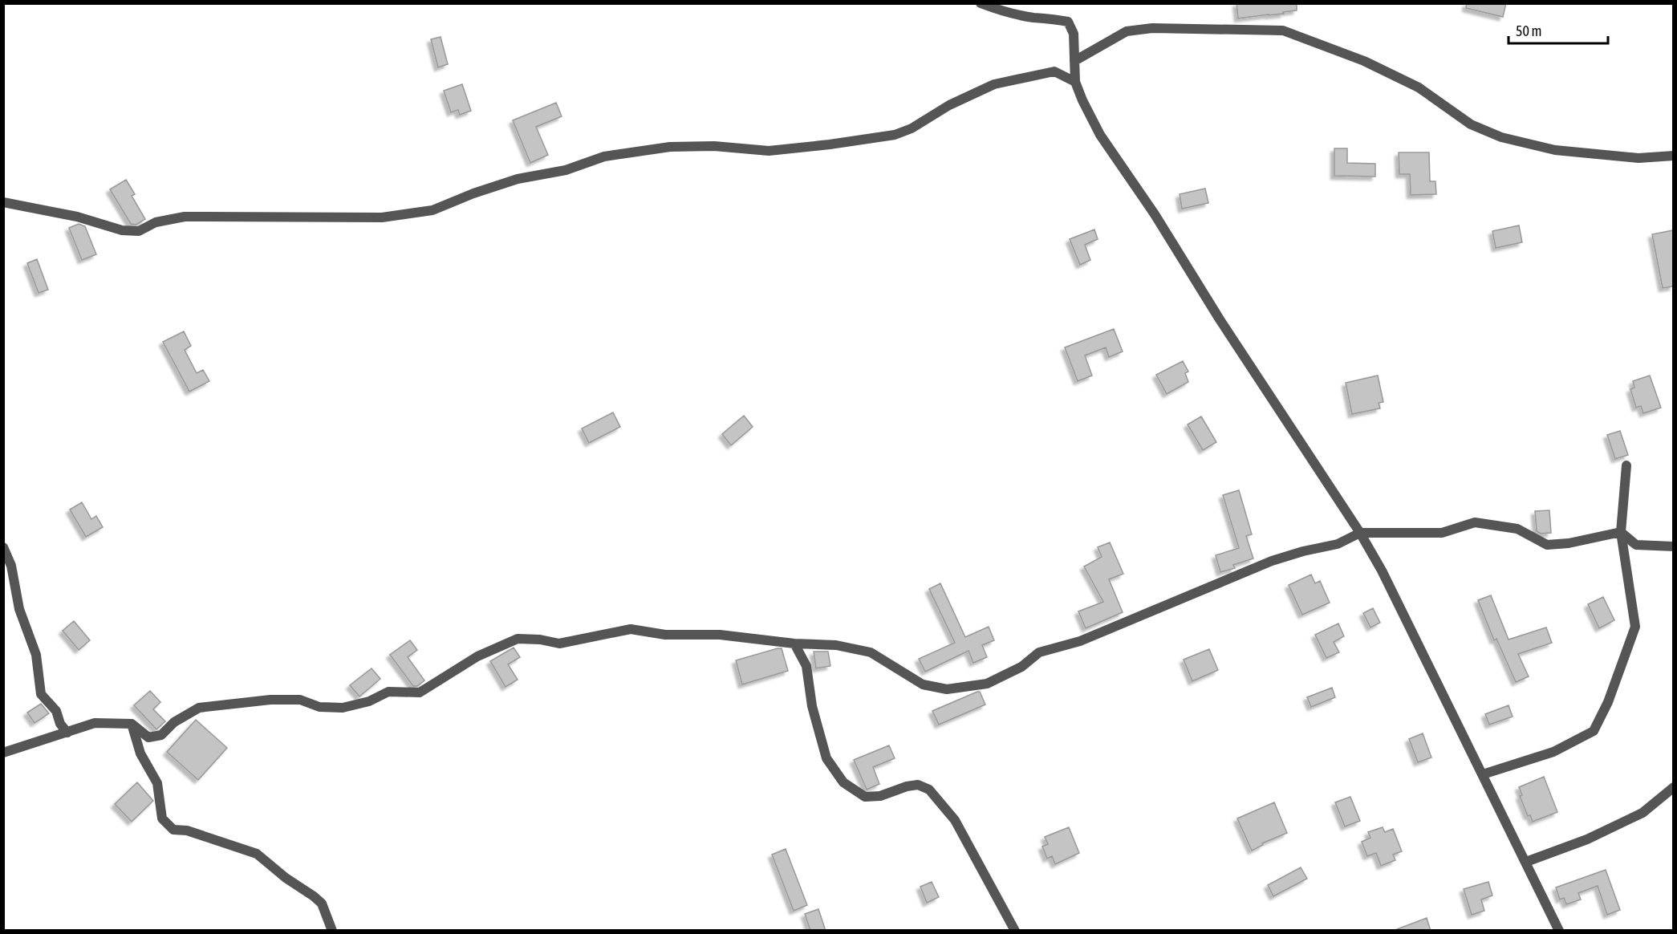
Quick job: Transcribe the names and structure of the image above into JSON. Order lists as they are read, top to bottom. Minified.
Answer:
{"scale_bar":"50 m"}
